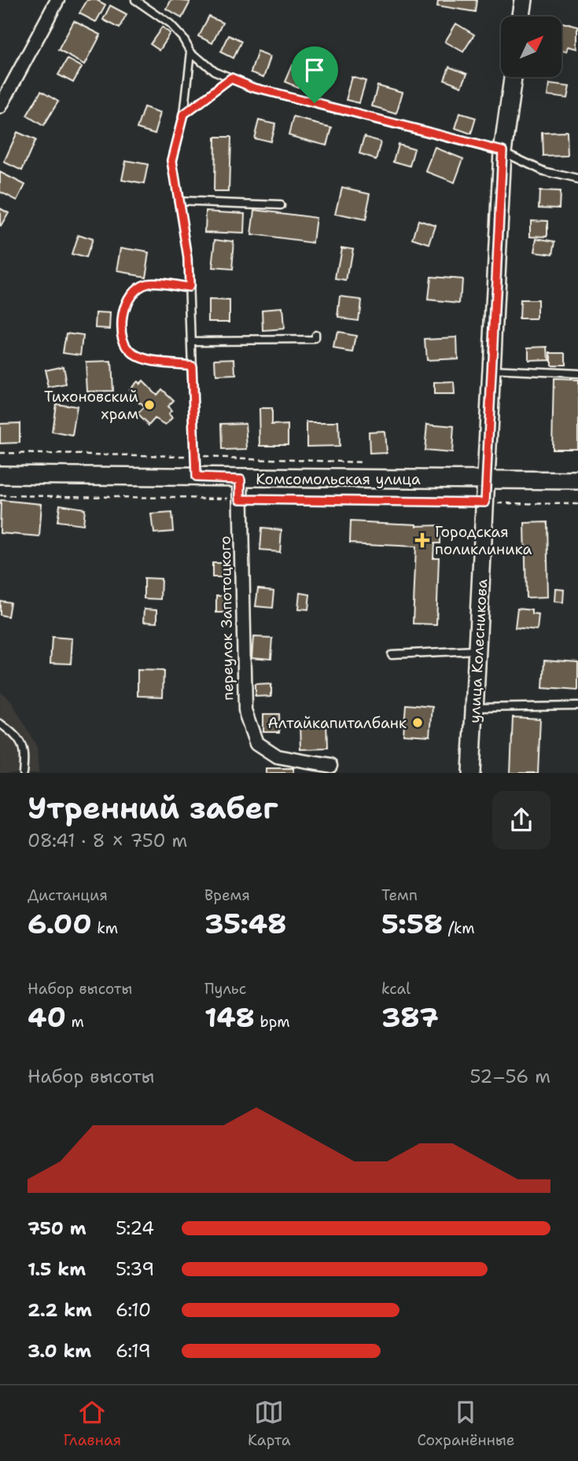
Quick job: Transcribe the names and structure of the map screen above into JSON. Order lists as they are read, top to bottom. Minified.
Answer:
{"streets":{"street":["Комсомольская улица","переулок Запотоцкого","улица Колесникова"]},"crossings":[["Комсомольская улица","переулок Запотоцкого"],["Комсомольская улица","улица Колесникова"]],"places":{"other":["Тихоновский храм","Алтайкапиталбанк"],"health":["Городская поликлиника"]},"north":"top right","page":{"heading":["Утренний забег","08:41 · 8 × 750 m"],"stats":[["Дистанция","6.00 km"],["Время","35:48"],["Темп","5:58 /km"],["Набор высоты","40 m"],["Пульс","148 bpm"],["kcal","387"]],"chart":["Набор высоты","52–56 m"],"list":[{"name":"750 m","note":"5:24"},{"name":"1.5 km","note":"5:39"},{"name":"2.2 km","note":"6:10"},{"name":"3.0 km","note":"6:19"}],"tabs":["Главная","Карта","Сохранённые"]}}
